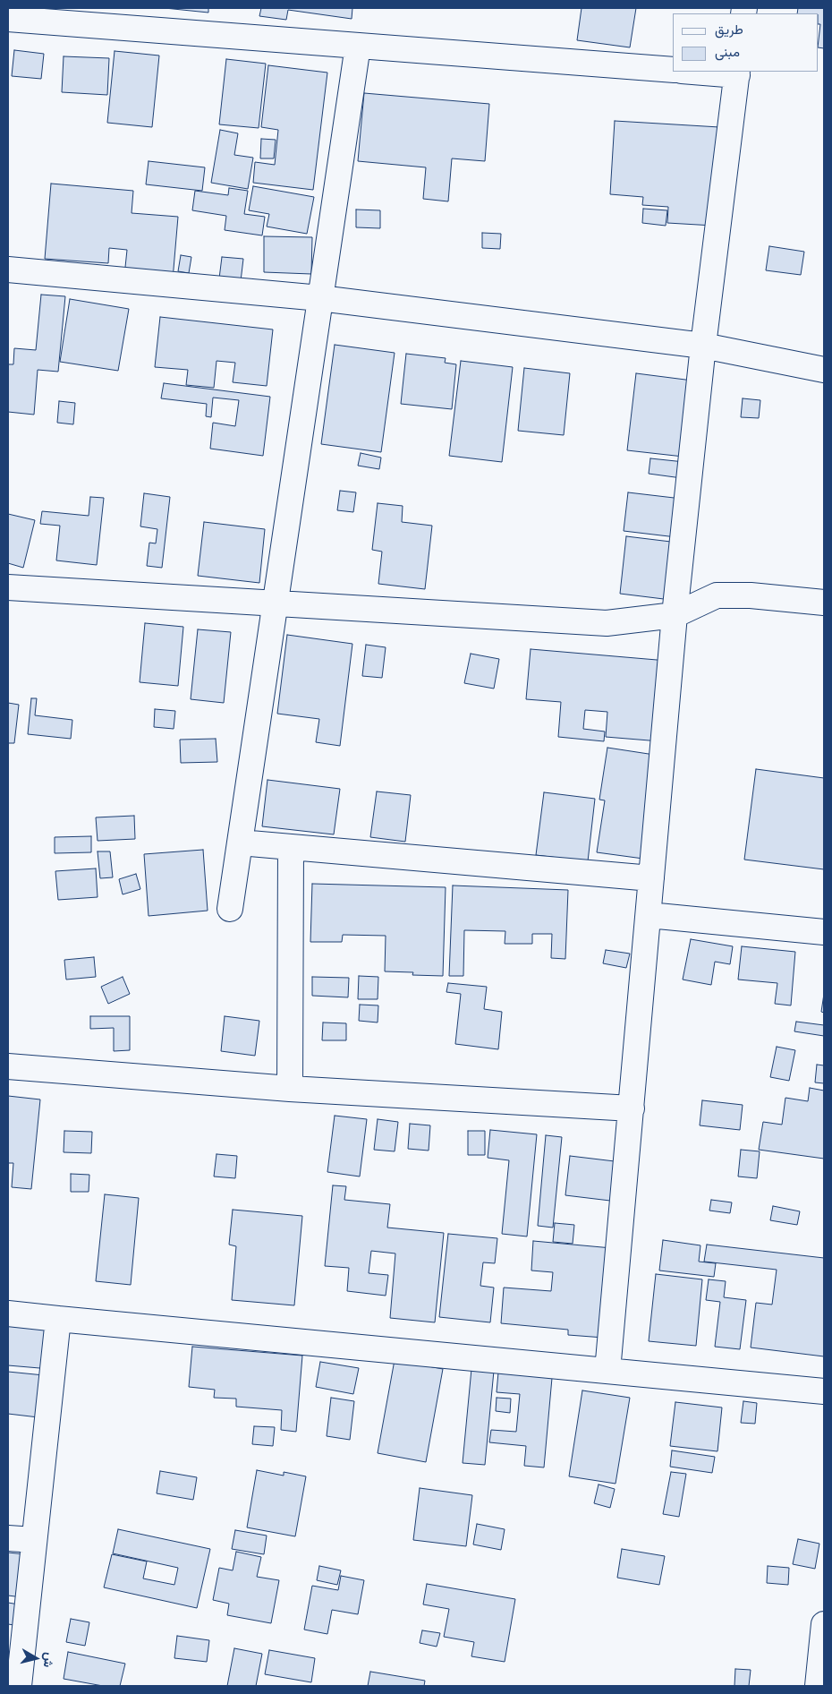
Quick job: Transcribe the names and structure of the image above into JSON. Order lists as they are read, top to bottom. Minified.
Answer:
{"legend":["طريق","مبنى"],"north":"right"}
